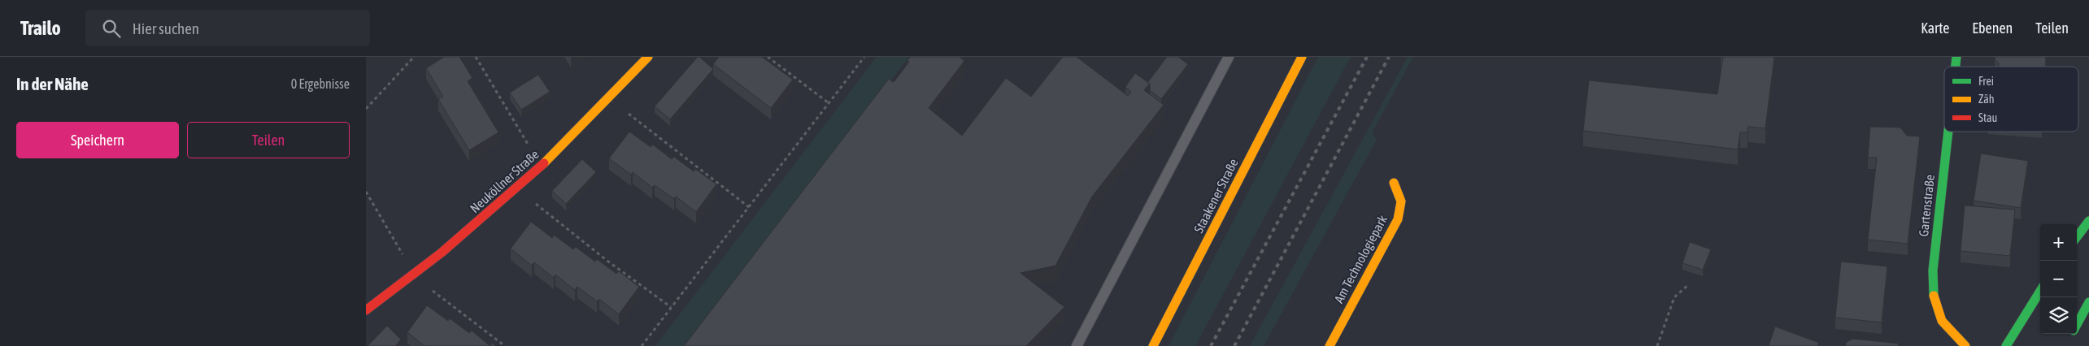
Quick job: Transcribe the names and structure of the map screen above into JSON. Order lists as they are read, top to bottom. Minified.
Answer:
{"streets":{"street":["Neuköllner Straße","Staakener Straße","Gartenstraße","Am Technologiepark"]},"legend":["Frei","Zäh","Stau"],"page":{"header":"Trailo","search":"Hier suchen","nav":["Karte","Ebenen","Teilen"],"heading":["In der Nähe","0 Ergebnisse"],"buttons":["Speichern","Teilen"],"map_buttons":["+","−"]}}
